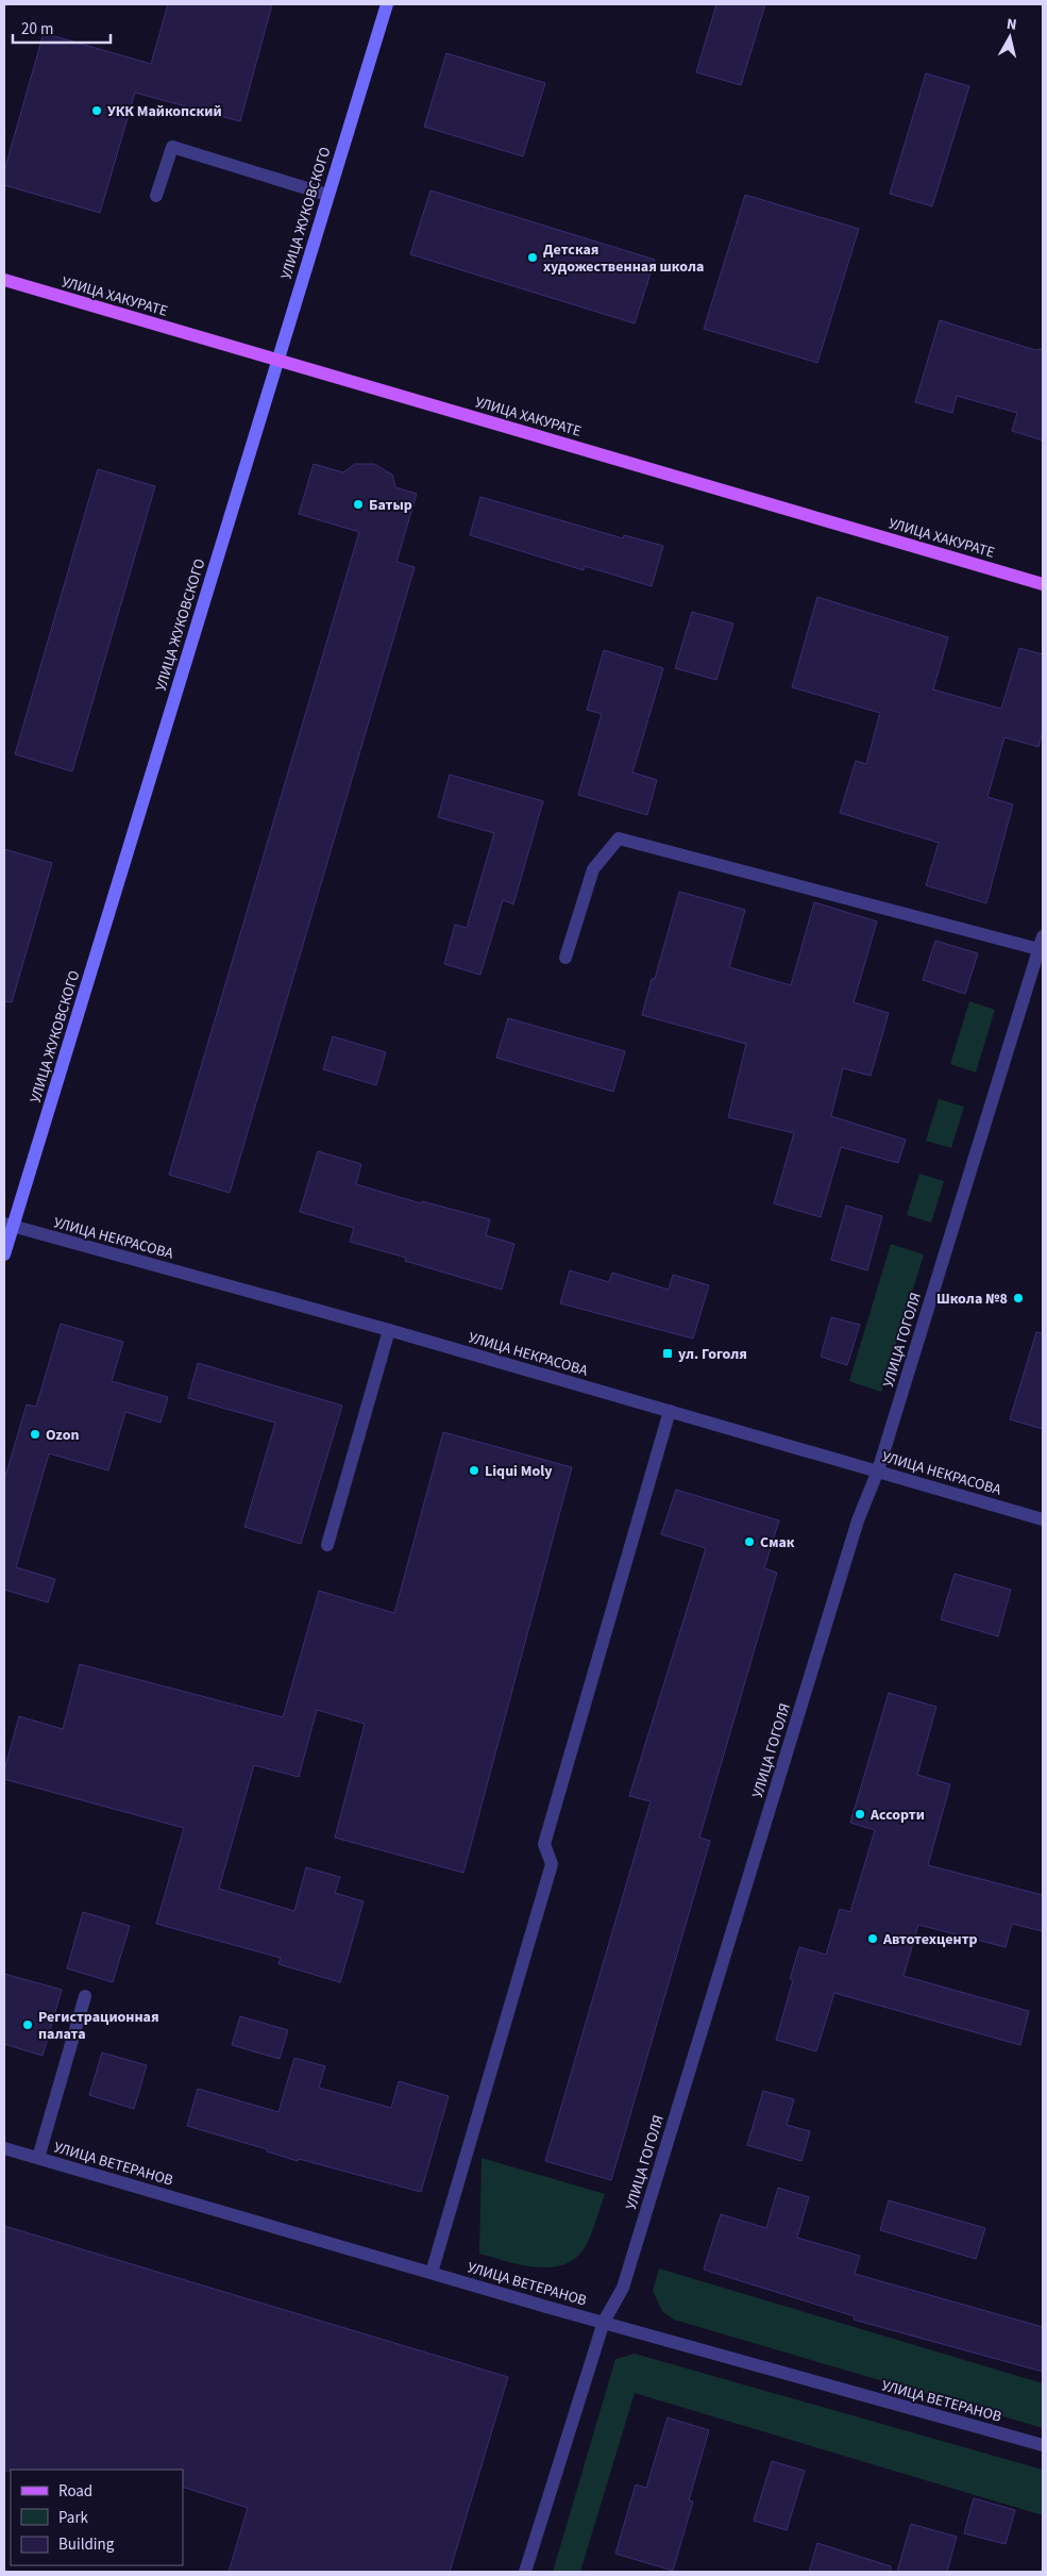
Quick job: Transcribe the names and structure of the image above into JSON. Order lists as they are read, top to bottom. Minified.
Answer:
{"streets":{"main road":["УЛИЦА ХАКУРАТЕ"],"street":["УЛИЦА ЖУКОВСКОГО","УЛИЦА НЕКРАСОВА","УЛИЦА ГОГОЛЯ","УЛИЦА ВЕТЕРАНОВ"]},"crossings":[["УЛИЦА ЖУКОВСКОГО","УЛИЦА ХАКУРАТЕ"],["УЛИЦА ЖУКОВСКОГО","УЛИЦА НЕКРАСОВА"],["УЛИЦА НЕКРАСОВА","УЛИЦА ГОГОЛЯ"],["УЛИЦА ГОГОЛЯ","УЛИЦА ВЕТЕРАНОВ"]],"places":{"other":["УКК Майкопский","Детская художественная школа","Батыр","Школа №8","Ozon","Liqui Moly","Смак","Ассорти","Автотехцентр","Регистрационная палата"],"transit":["ул. Гоголя"]},"legend":["Road","Park","Building"],"scale_bar":"20 m","north":"top"}
